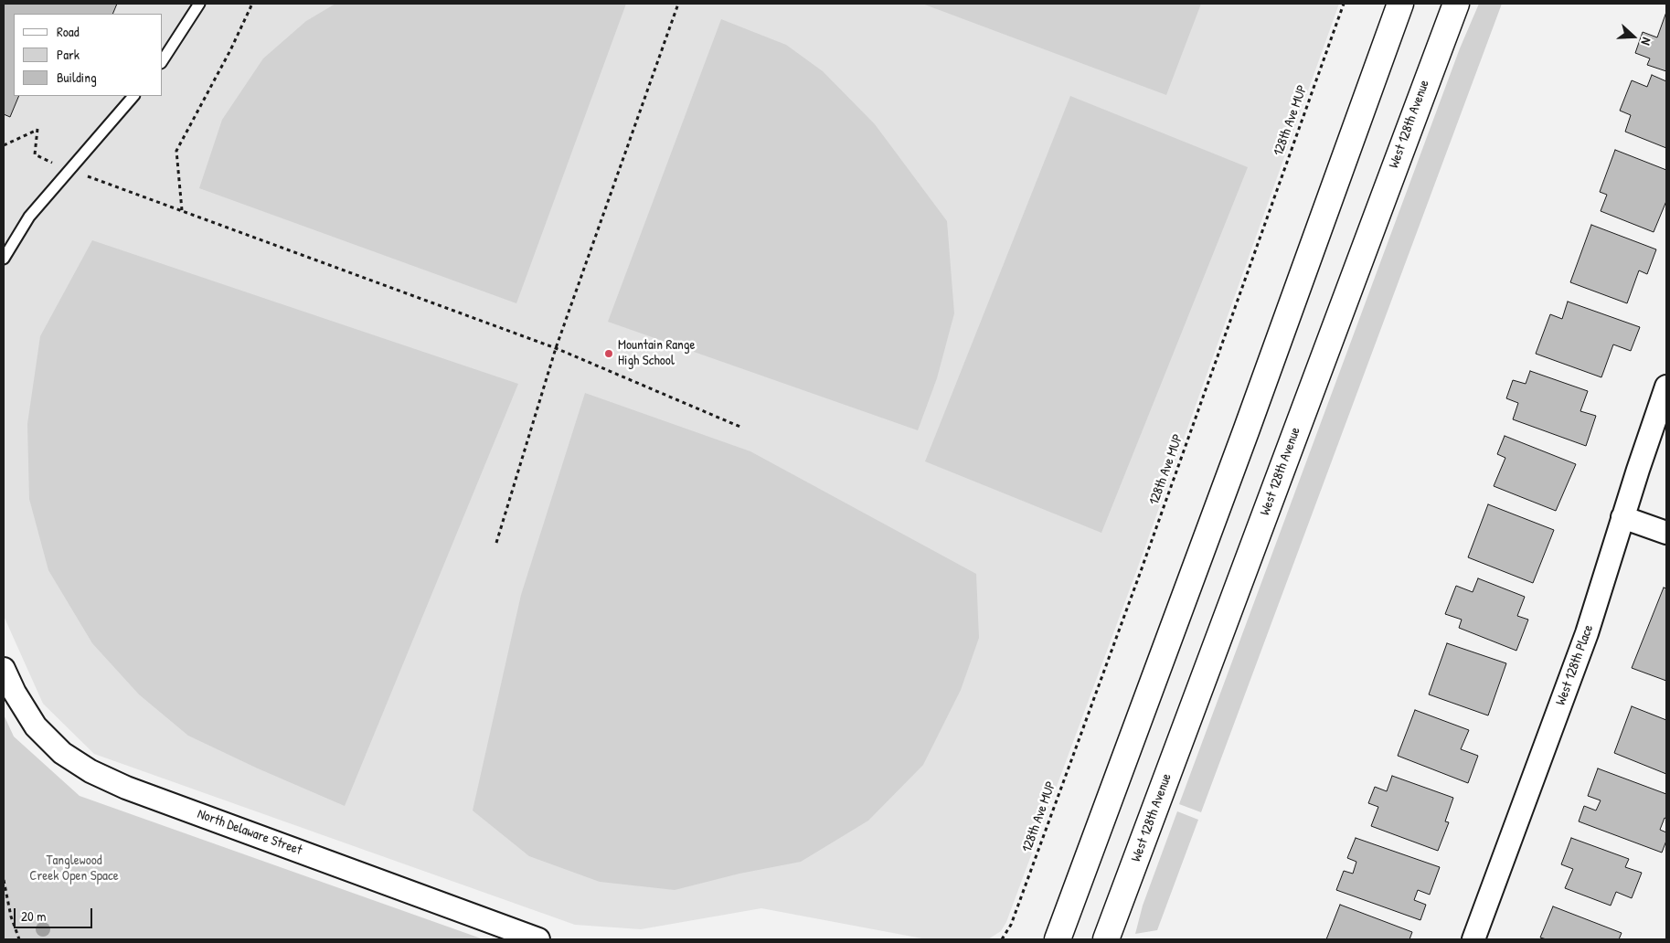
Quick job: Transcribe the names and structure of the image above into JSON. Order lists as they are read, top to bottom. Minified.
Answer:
{"streets":{"main road":["West 128th Avenue"],"street":["West 128th Place","North Delaware Street"],"path":["128th Ave MUP"]},"parks":["Tanglewood Creek Open Space"],"places":["Mountain Range High School"],"legend":["Road","Park","Building"],"scale_bar":"20 m","north":"right"}
